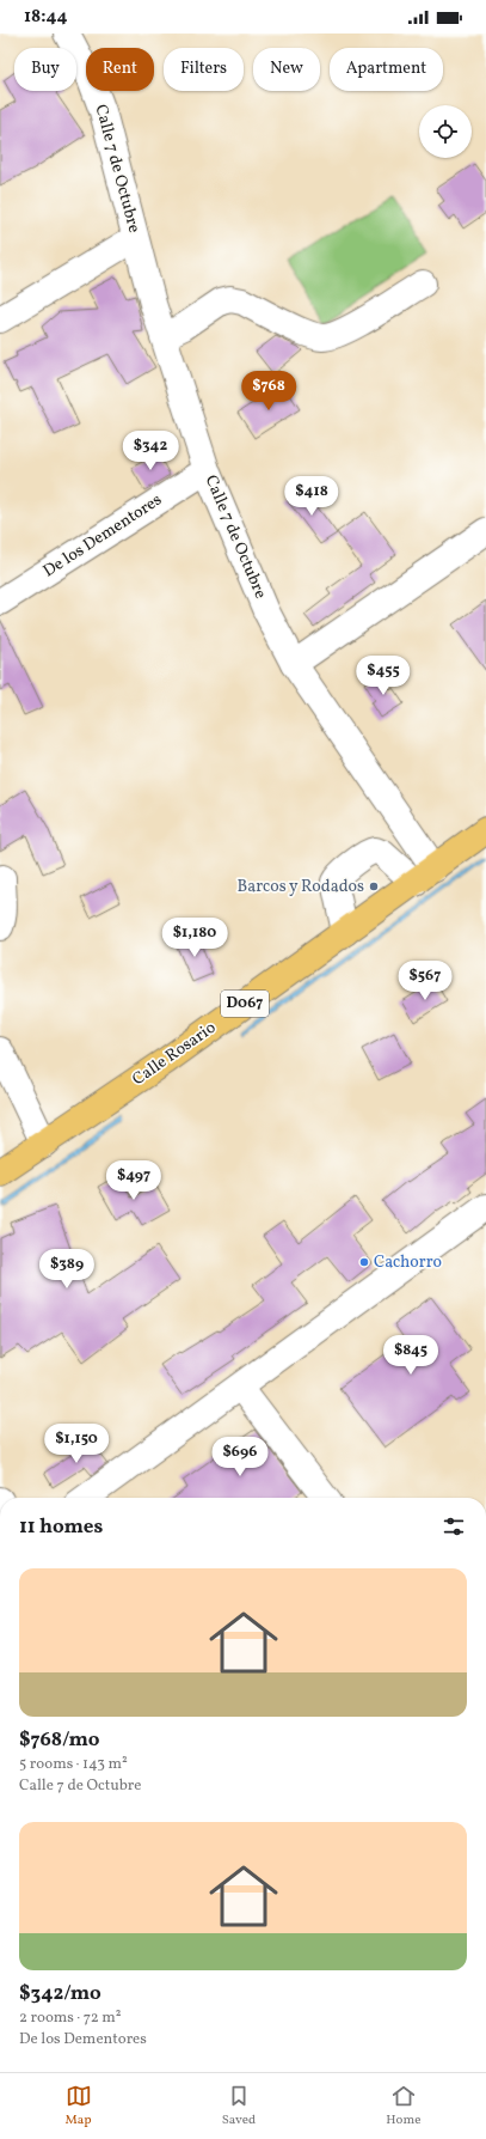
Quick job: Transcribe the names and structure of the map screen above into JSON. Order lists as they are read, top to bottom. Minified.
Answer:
{"streets":{"main road":["D067","Calle Rosario"],"street":["Calle 7 de Octubre","De los Dementores"]},"crossings":[["Calle 7 de Octubre","De los Dementores"],["Calle 7 de Octubre","Calle Rosario"]],"places":["Barcos y Rodados","Cachorro"],"page":{"status":"18:44","chip":["Buy","Rent","Filters","New","Apartment"],"price":["$768","$342","$418","$455","$1,180","$567","$497","$389","$845","$1,150","$696"],"heading":"11 homes","list":[{"name":"$768/mo","note":"5 rooms · 143 m² · Calle 7 de Octubre"},{"name":"$342/mo","note":"2 rooms · 72 m² · De los Dementores"}],"tabs":["Map","Saved","Home"]}}
